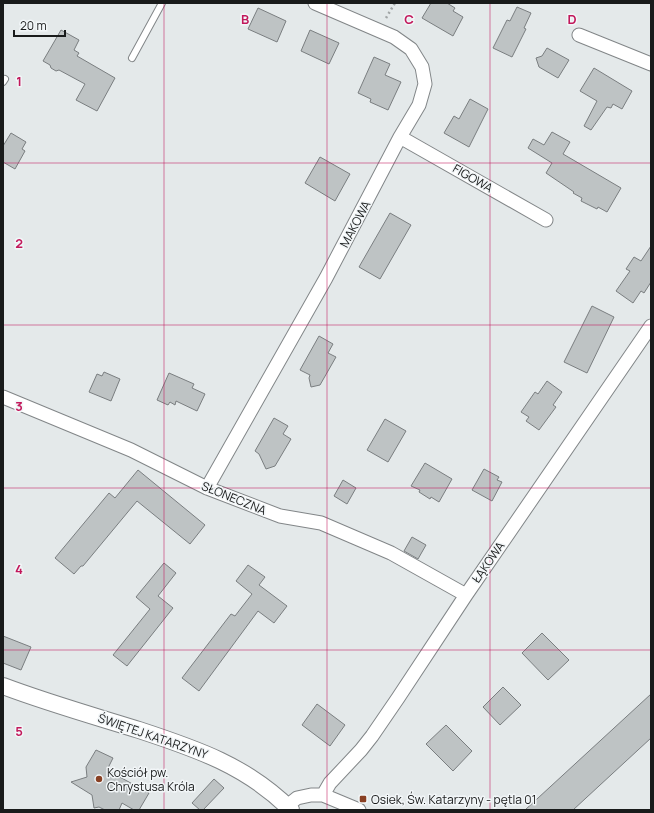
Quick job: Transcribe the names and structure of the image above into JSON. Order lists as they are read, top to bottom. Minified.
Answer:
{"streets":{"street":["FIGOWA","MAKOWA","SŁONECZNA","ŁĄKOWA","ŚWIĘTEJ KATARZYNY"]},"crossings":[["FIGOWA","MAKOWA"],["MAKOWA","SŁONECZNA"],["SŁONECZNA","ŁĄKOWA"]],"places":{"other":["Kościół pw. Chrystusa Króla"],"transit":["Osiek, Św. Katarzyny - pętla 01"]},"scale_bar":"20 m","grid":{"columns":["B","C","D"],"rows":["1","2","3","4","5"]}}
